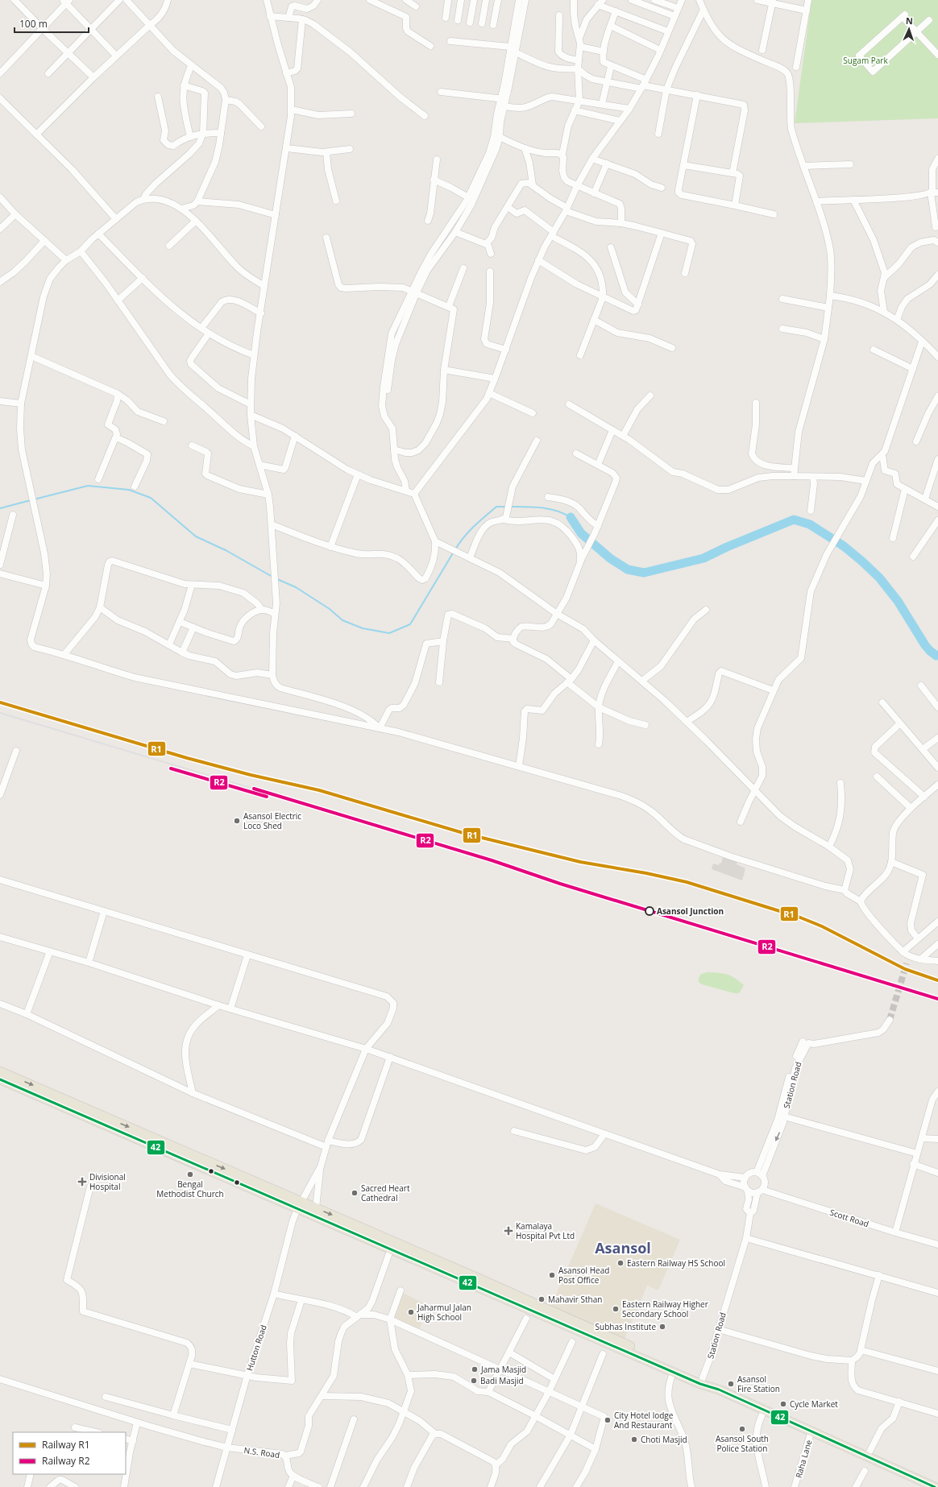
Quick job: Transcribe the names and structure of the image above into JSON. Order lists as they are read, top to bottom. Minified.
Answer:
{"streets":{"street":["Station Road","Scott Road","Hutton Road","N.S. Road","Raha Lane"]},"crossings":[["Station Road","Scott Road"],["Hutton Road","N.S. Road"]],"districts":["Asansol"],"parks":["Sugam Park"],"places":{"other":["Asansol Electric Loco Shed","Asansol Junction","Bengal Methodist Church","Sacred Heart Cathedral","Eastern Railway HS School","Asansol Head Post Office","Mahavir Sthan","Eastern Railway Higher Secondary School","Jaharmul Jalan High School","Subhas Institute","Jama Masjid","Badi Masjid","Asansol Fire Station","Cycle Market","City Hotel lodge And Restaurant","Asansol South Police Station","Choti Masjid"],"health":["Divisional Hospital","Kamalaya Hospital Pvt Ltd"]},"lines":["rail line R1","rail line R2","transit line 42"],"legend":["Railway R1","Railway R2"],"scale_bar":"100 m","north":"top"}
